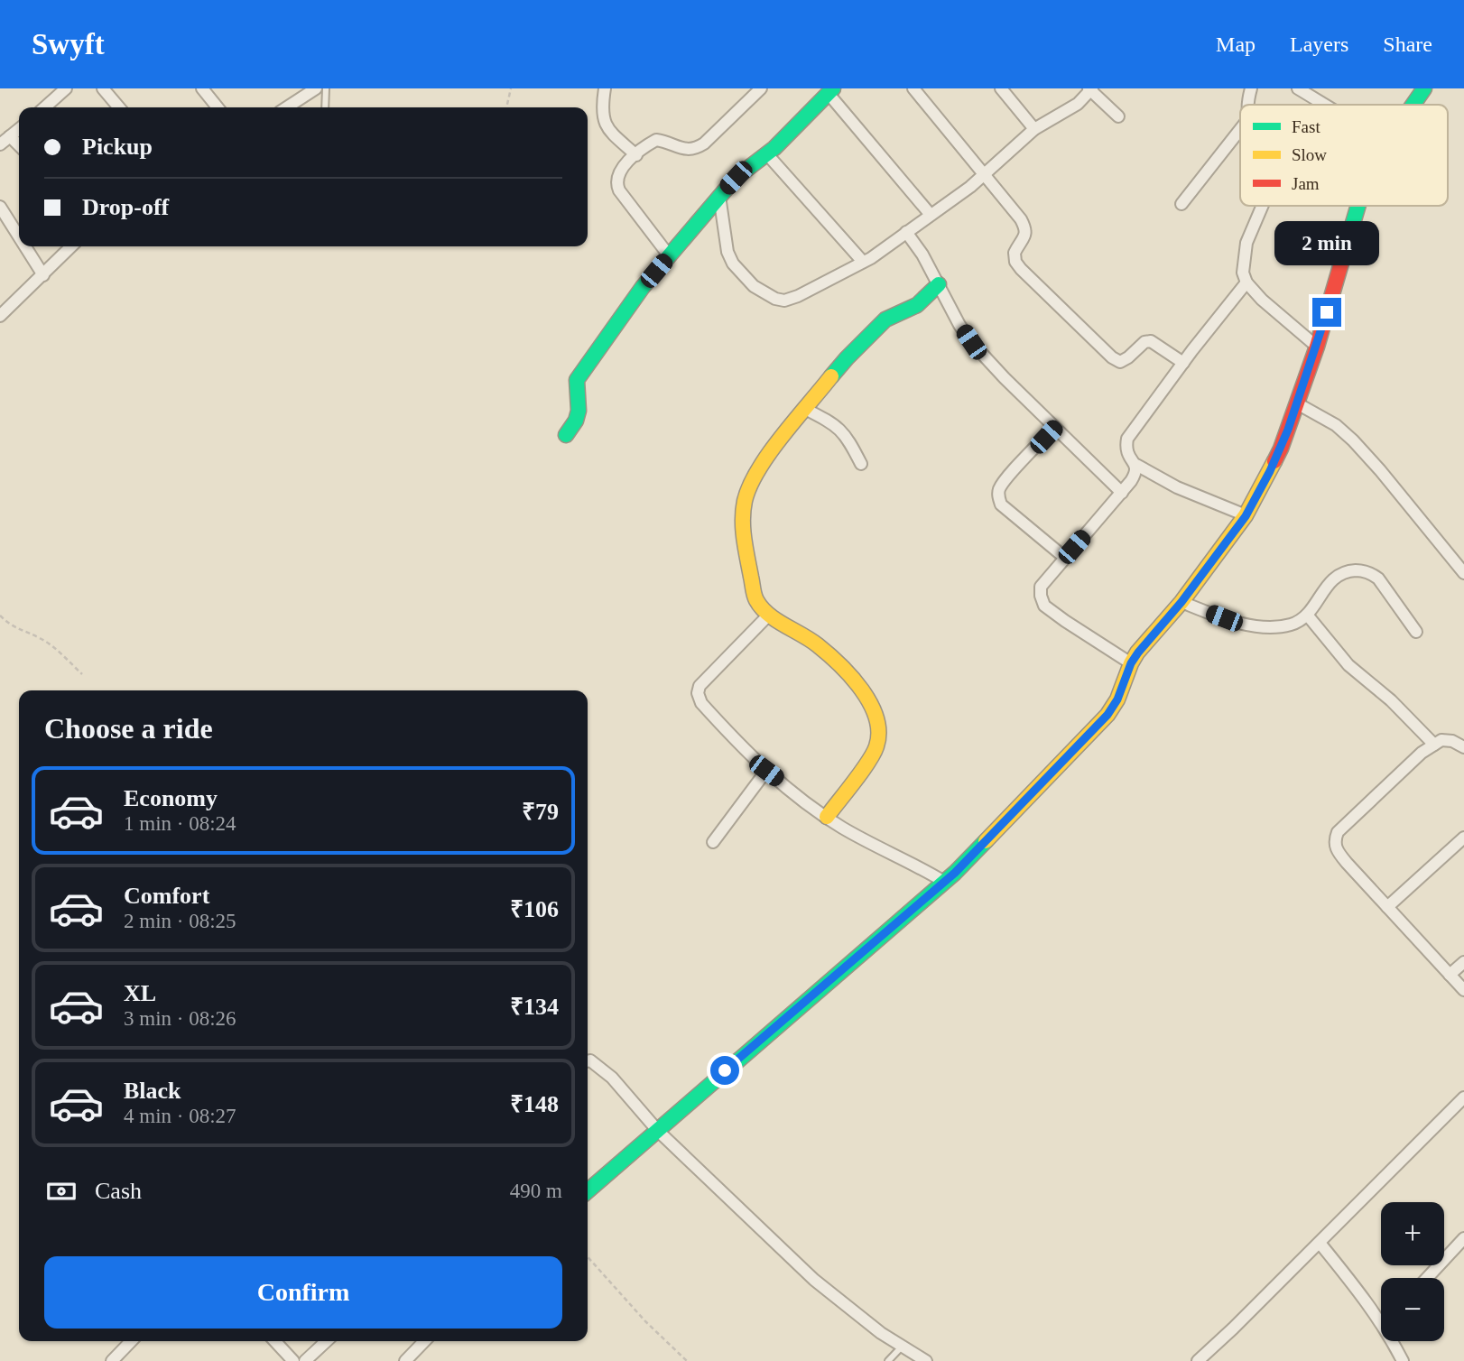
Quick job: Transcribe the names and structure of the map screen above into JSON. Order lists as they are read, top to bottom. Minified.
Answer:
{"legend":["Fast","Slow","Jam"],"page":{"header":"Swyft","nav":["Map","Layers","Share"],"banner":["Pickup","Drop-off"],"bubble":"2 min","heading":"Choose a ride","list":[{"name":"Economy","note":"1 min · 08:24","value":"₹79"},{"name":"Comfort","note":"2 min · 08:25","value":"₹106"},{"name":"XL","note":"3 min · 08:26","value":"₹134"},{"name":"Black","note":"4 min · 08:27","value":"₹148"}],"pay":["Cash","490 m"],"map_buttons":["+","−"],"buttons":"Confirm"}}
